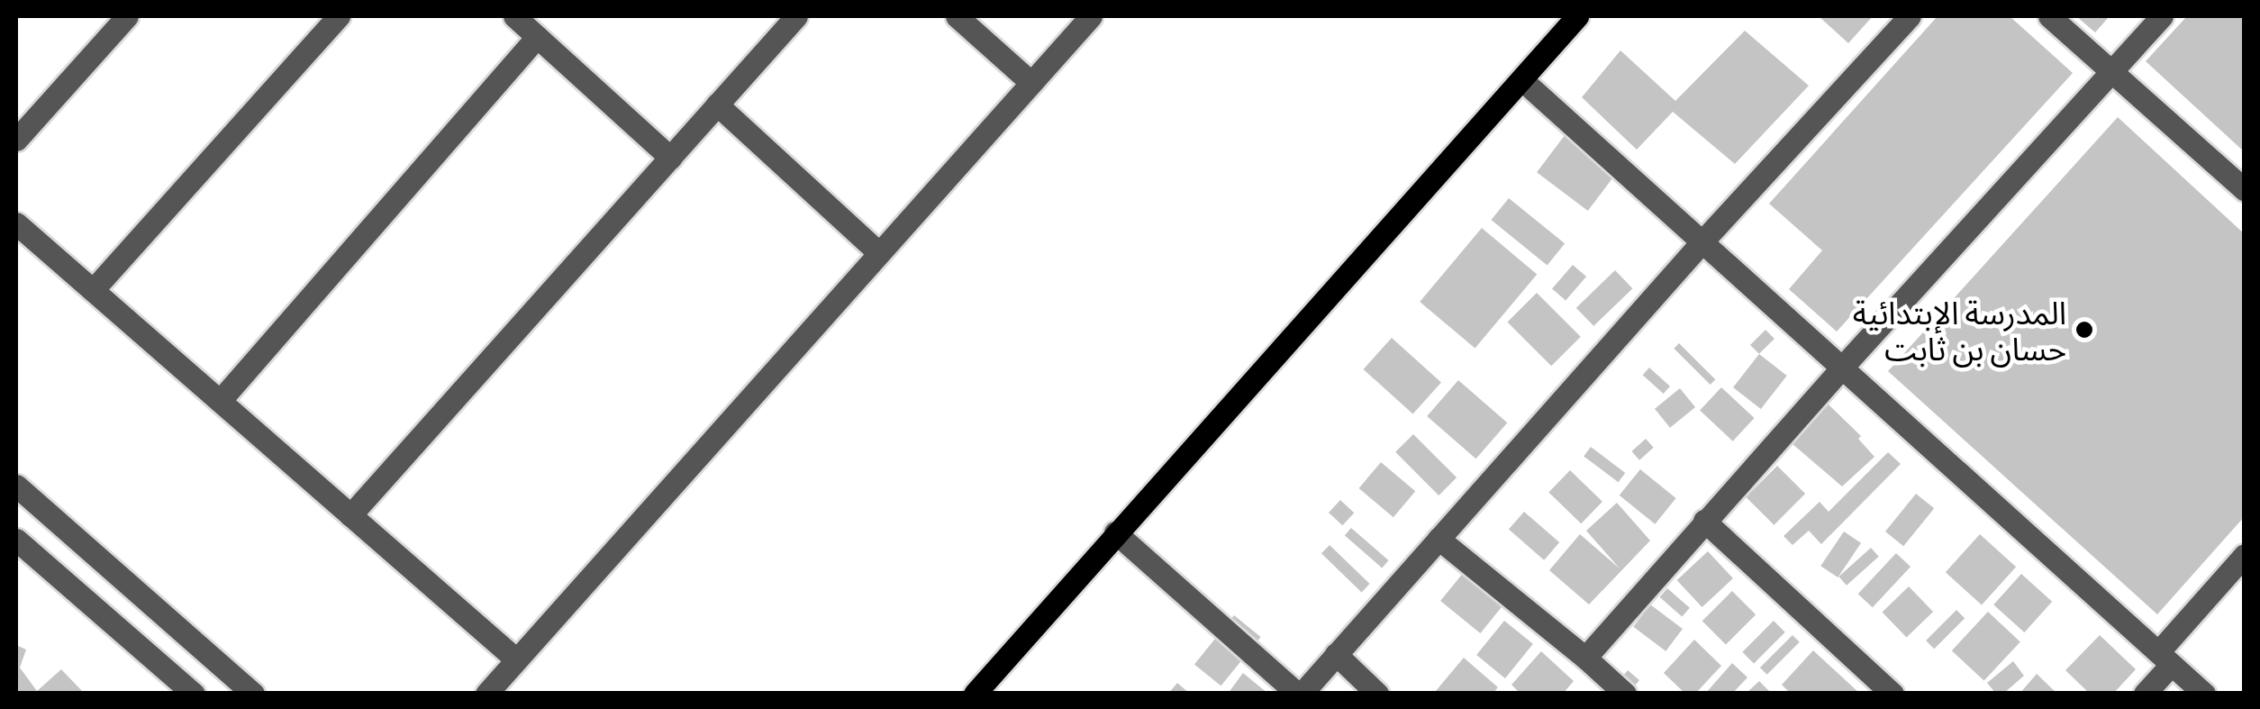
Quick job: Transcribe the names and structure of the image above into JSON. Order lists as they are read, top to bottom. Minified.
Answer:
{"places":["المدرسة الإبتدائية حسان بن ثابت"]}
